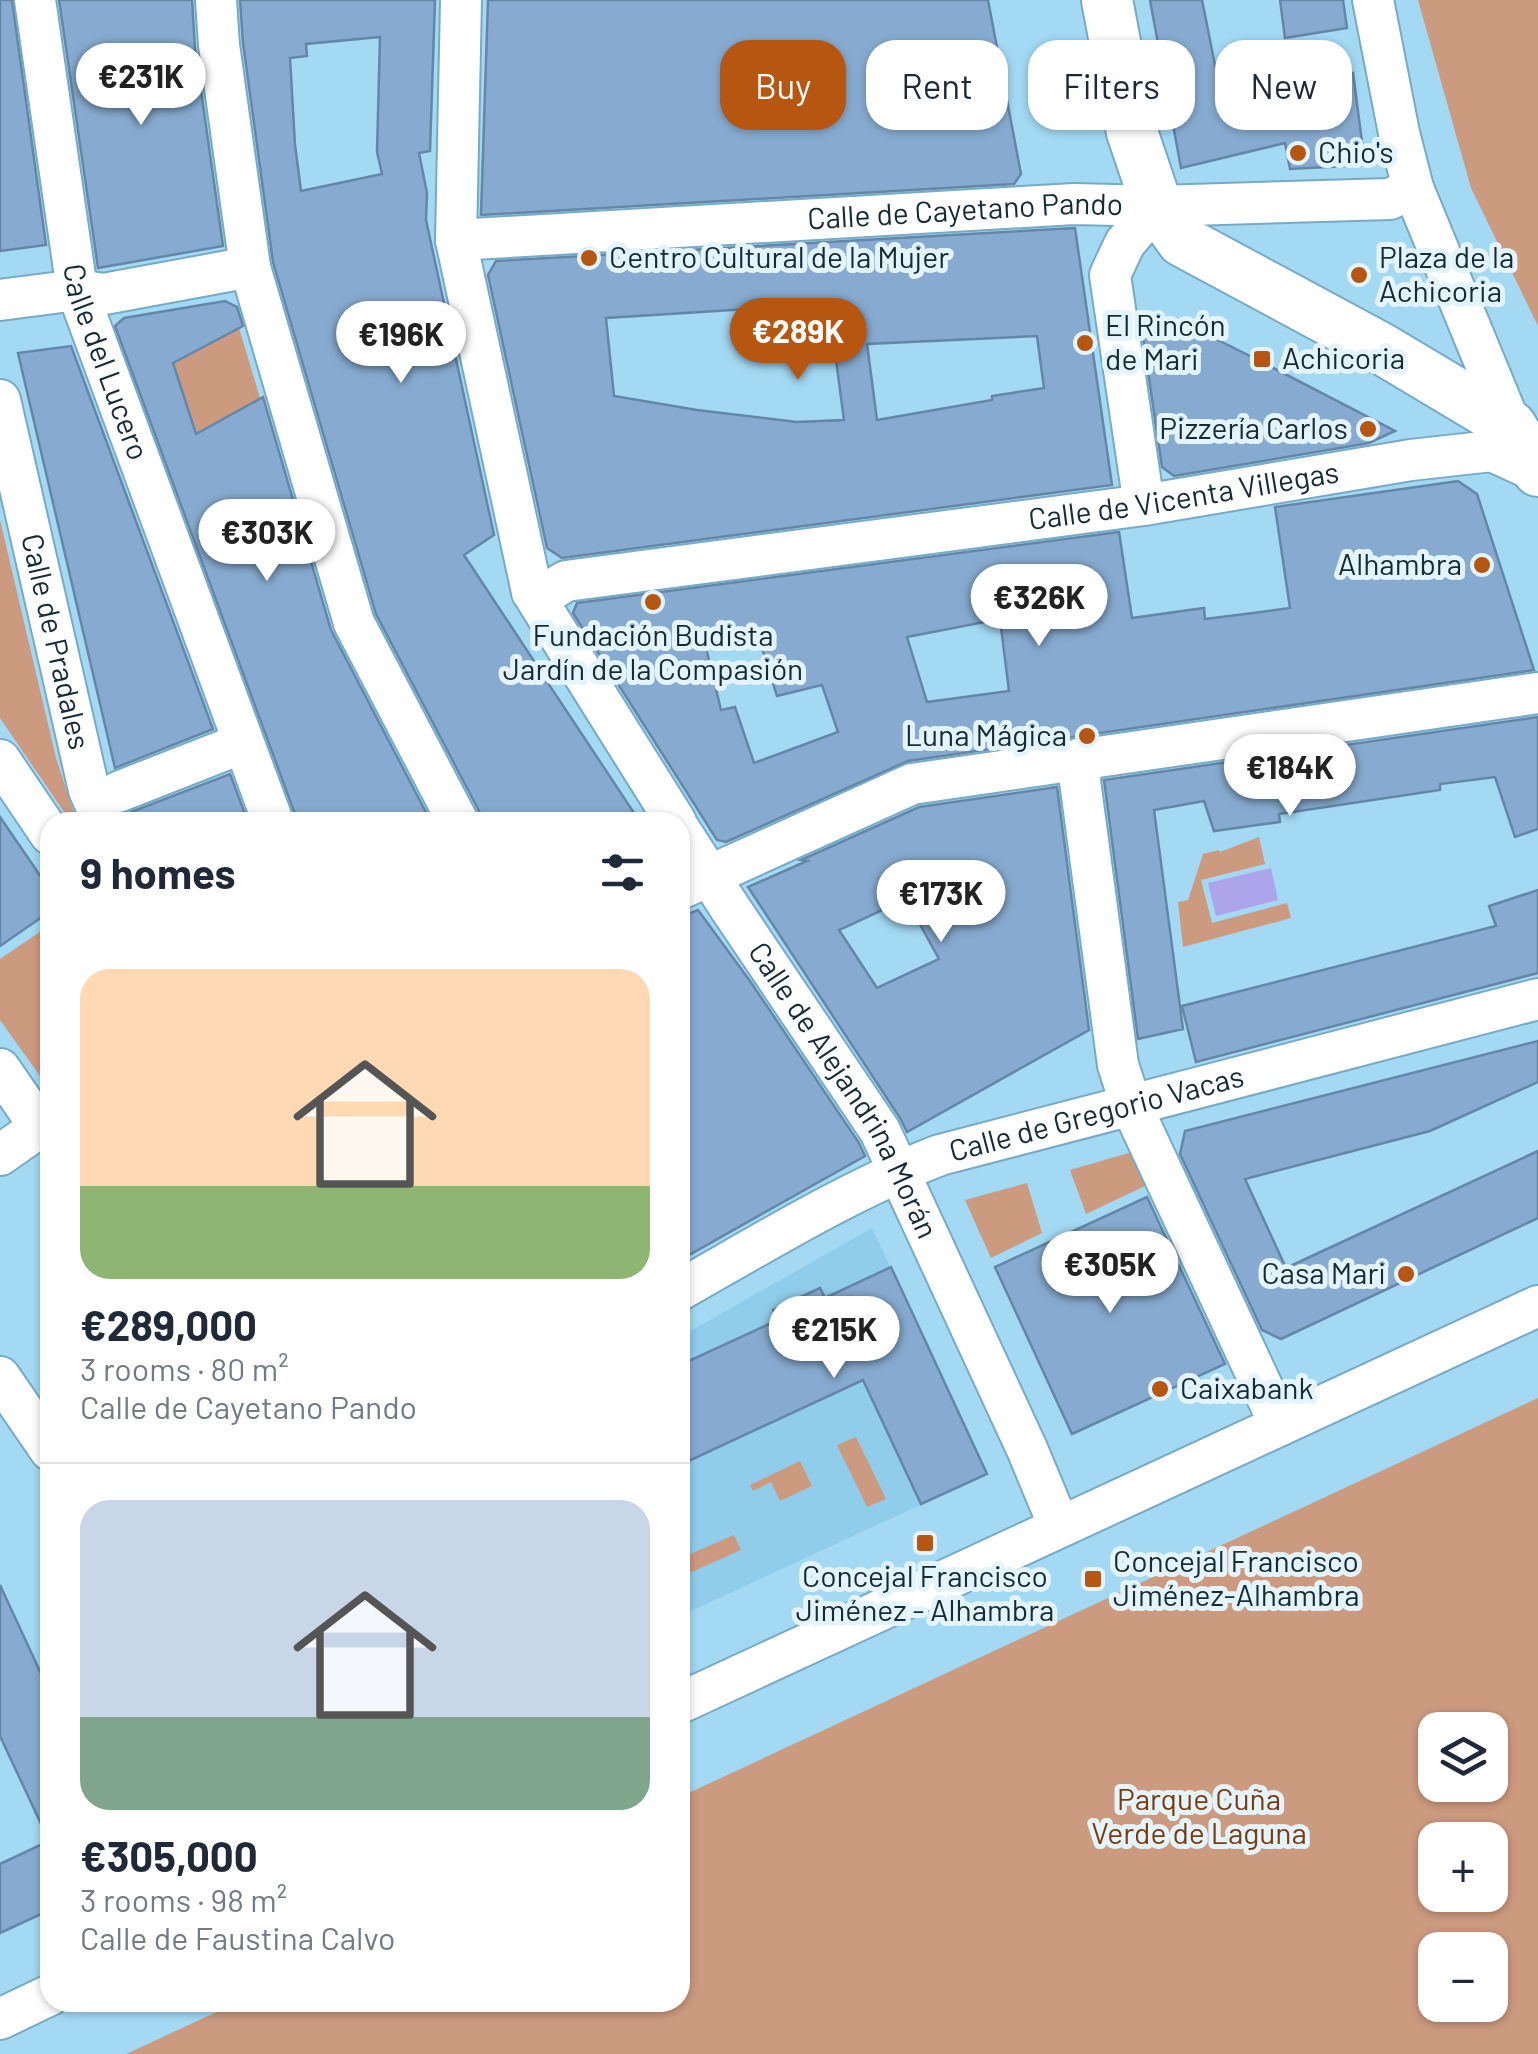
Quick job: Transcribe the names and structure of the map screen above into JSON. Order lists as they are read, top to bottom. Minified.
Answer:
{"streets":{"street":["Calle de Cayetano Pando","Calle del Lucero","Calle de Vicenta Villegas","Calle de Pradales","Calle de Alejandrina Morán","Calle de Gregorio Vacas"]},"crossings":[["Calle de Alejandrina Morán","Calle de Gregorio Vacas"]],"parks":["Parque Cuña Verde de Laguna"],"places":{"other":["Chio's","Centro Cultural de la Mujer","Plaza de la Achicoria","El Rincón de Mari","Pizzería Carlos","Alhambra","Fundación Budista Jardín de la Compasión","Luna Mágica","Casa Mari","Caixabank"],"transit":["Achicoria","Concejal Francisco Jiménez - Alhambra","Concejal Francisco Jiménez-Alhambra"]},"page":{"chip":["Buy","Rent","Filters","New"],"price":["€231K","€289K","€196K","€303K","€326K","€184K","€173K","€305K","€215K"],"heading":"9 homes","list":[{"name":"€289,000","note":"3 rooms · 80 m² · Calle de Cayetano Pando"},{"name":"€305,000","note":"3 rooms · 98 m² · Calle de Faustina Calvo"}],"map_buttons":["+","−"]}}
